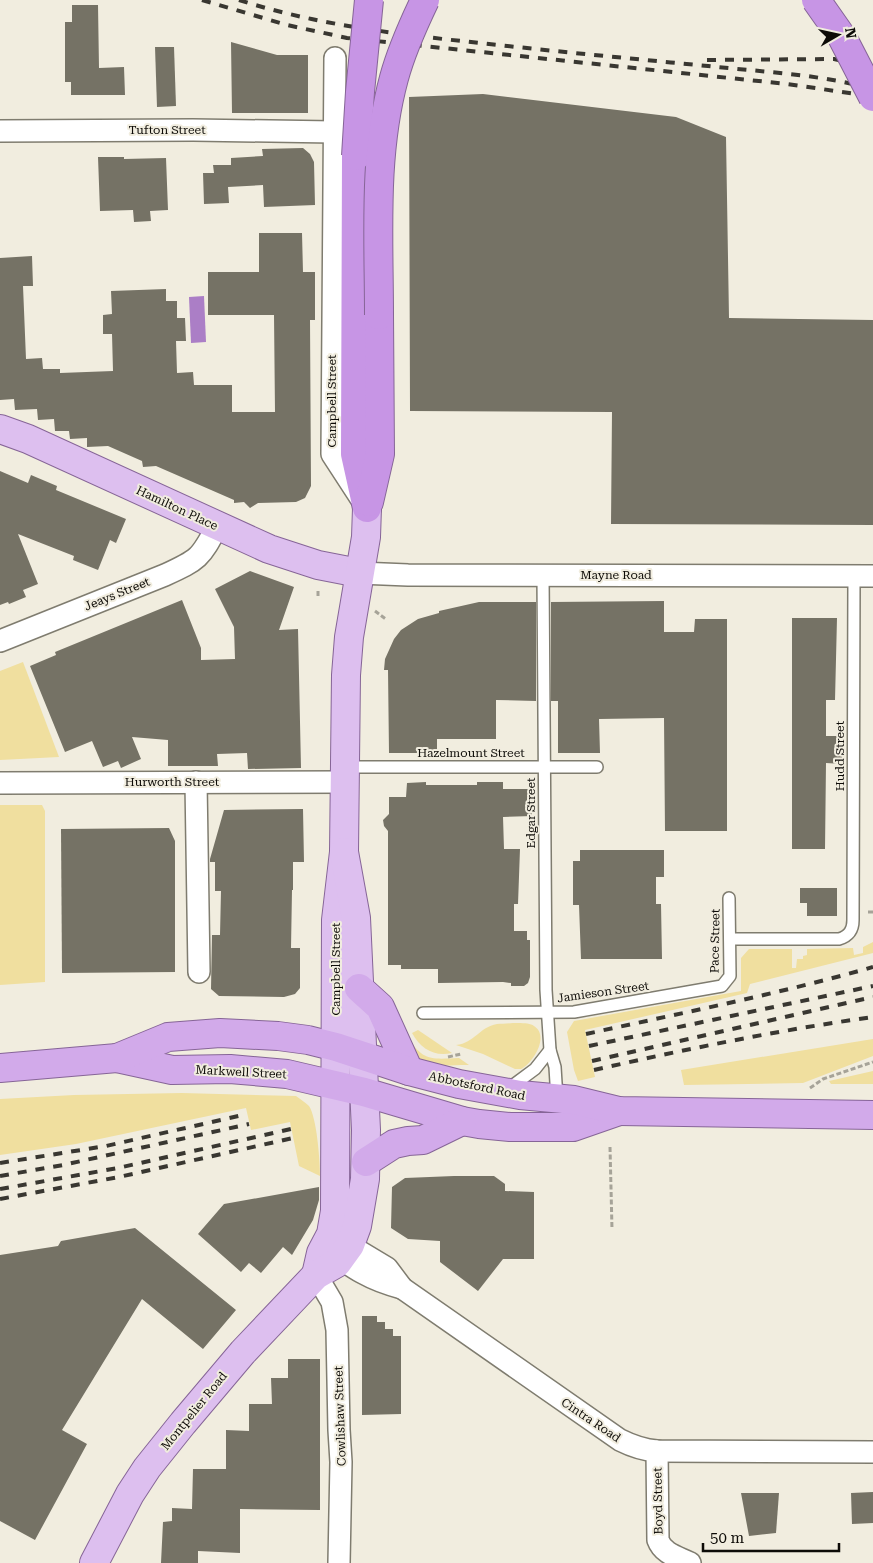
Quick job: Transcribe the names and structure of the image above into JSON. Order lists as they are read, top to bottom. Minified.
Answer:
{"streets":{"highway":["Markwell Street","Abbotsford Road"],"main road":["Campbell Street","Hamilton Place","Montpelier Road"],"street":["Tufton Street","Mayne Road","Jeays Street","Hurworth Street","Cowlishaw Street","Cintra Road","Boyd Street"],"lane":["Hazelmount Street","Hudd Street","Edgar Street","Pace Street","Jamieson Street"]},"crossings":[["Tufton Street","Campbell Street"],["Campbell Street","Hamilton Place"],["Campbell Street","Mayne Road"],["Campbell Street","Hazelmount Street"],["Campbell Street","Hurworth Street"],["Campbell Street","Markwell Street"],["Campbell Street","Abbotsford Road"],["Hamilton Place","Mayne Road"],["Hamilton Place","Jeays Street"],["Mayne Road","Hudd Street"],["Mayne Road","Edgar Street"],["Hazelmount Street","Hurworth Street"],["Hazelmount Street","Edgar Street"],["Hudd Street","Pace Street"],["Edgar Street","Jamieson Street"],["Edgar Street","Abbotsford Road"],["Pace Street","Jamieson Street"],["Markwell Street","Abbotsford Road"],["Montpelier Road","Cowlishaw Street"],["Montpelier Road","Cintra Road"],["Cintra Road","Boyd Street"]],"scale_bar":"50 m","north":"right"}
